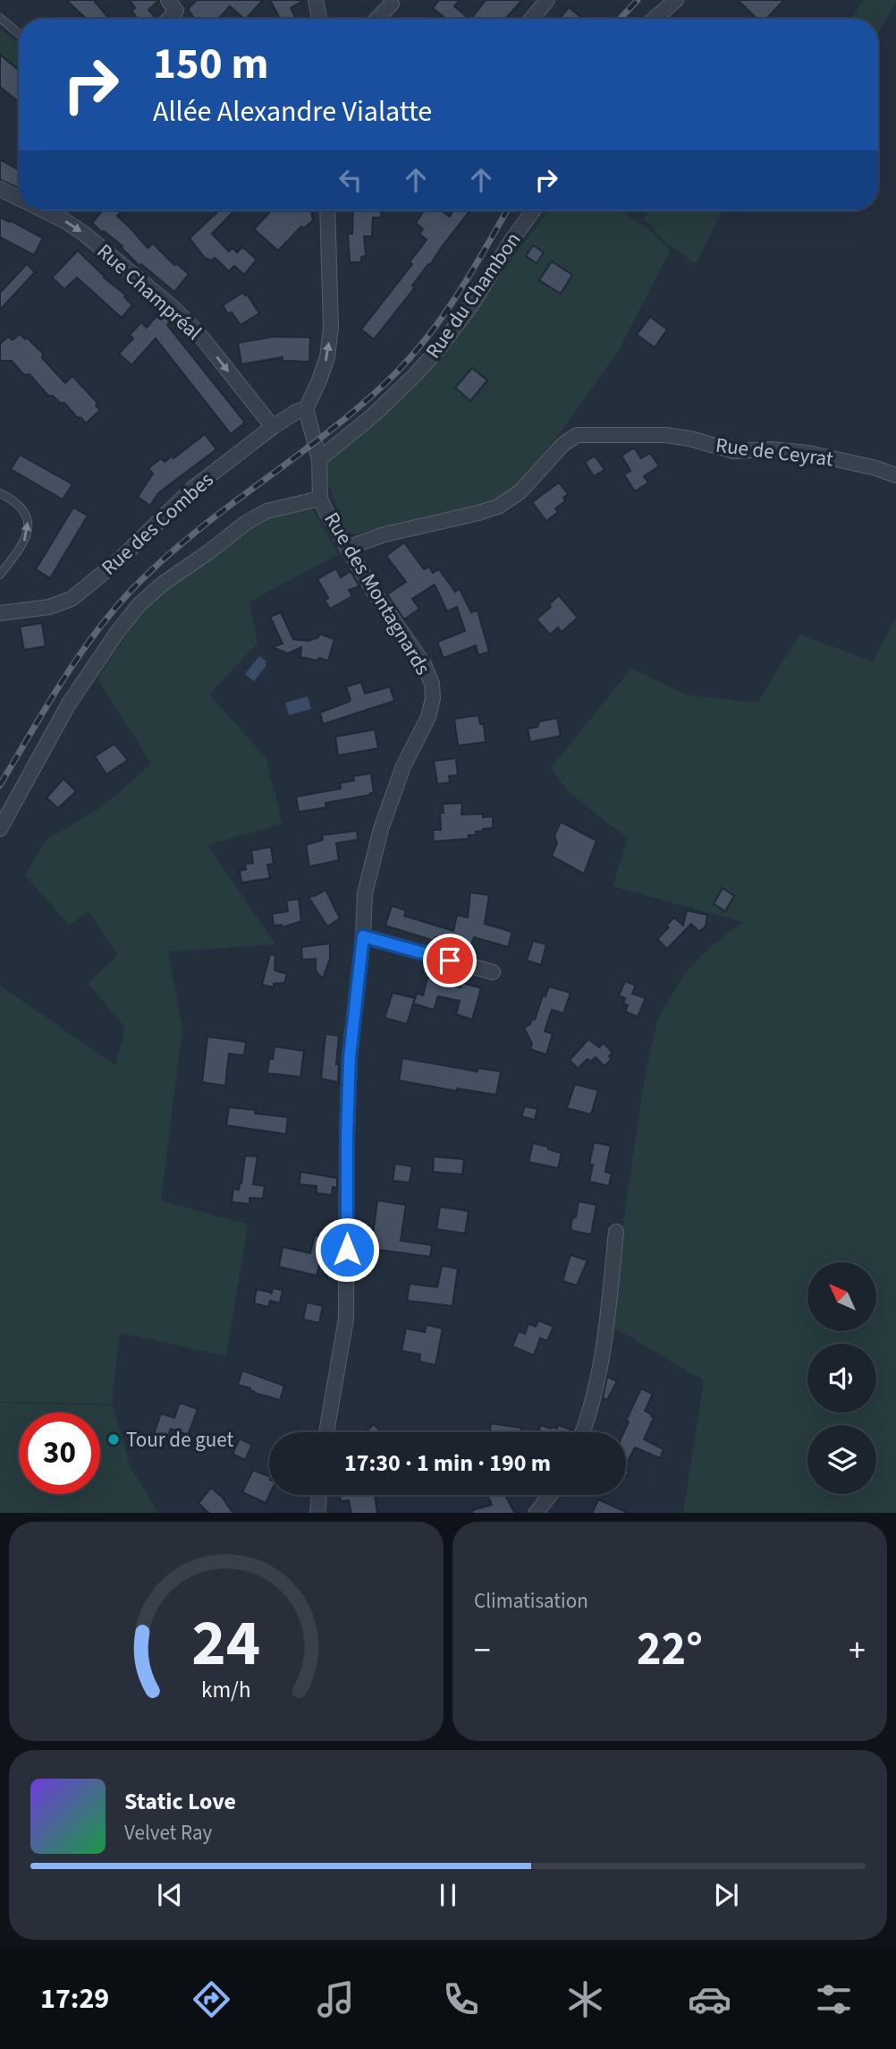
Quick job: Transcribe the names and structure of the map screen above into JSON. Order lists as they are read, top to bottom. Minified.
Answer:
{"streets":{"street":["Rue Champréal","Rue du Chambon","Rue de Ceyrat","Rue des Combes","Rue des Montagnards"]},"crossings":[["Rue Champréal","Rue des Combes"],["Rue du Chambon","Rue des Montagnards"],["Rue de Ceyrat","Rue des Montagnards"],["Rue des Combes","Rue des Montagnards"]],"one_way":["Rue Champréal"],"places":["Tour de guet"],"north":"top left","page":{"turn":["150 m","Allée Alexandre Vialatte"],"limit":"30","trip":"17:30 · 1 min · 190 m","tile":"Climatisation","heat":["−","22°","+"],"song":["Static Love","Velvet Ray"],"tabs":"17:29","gauge":["24","km/h"]}}
